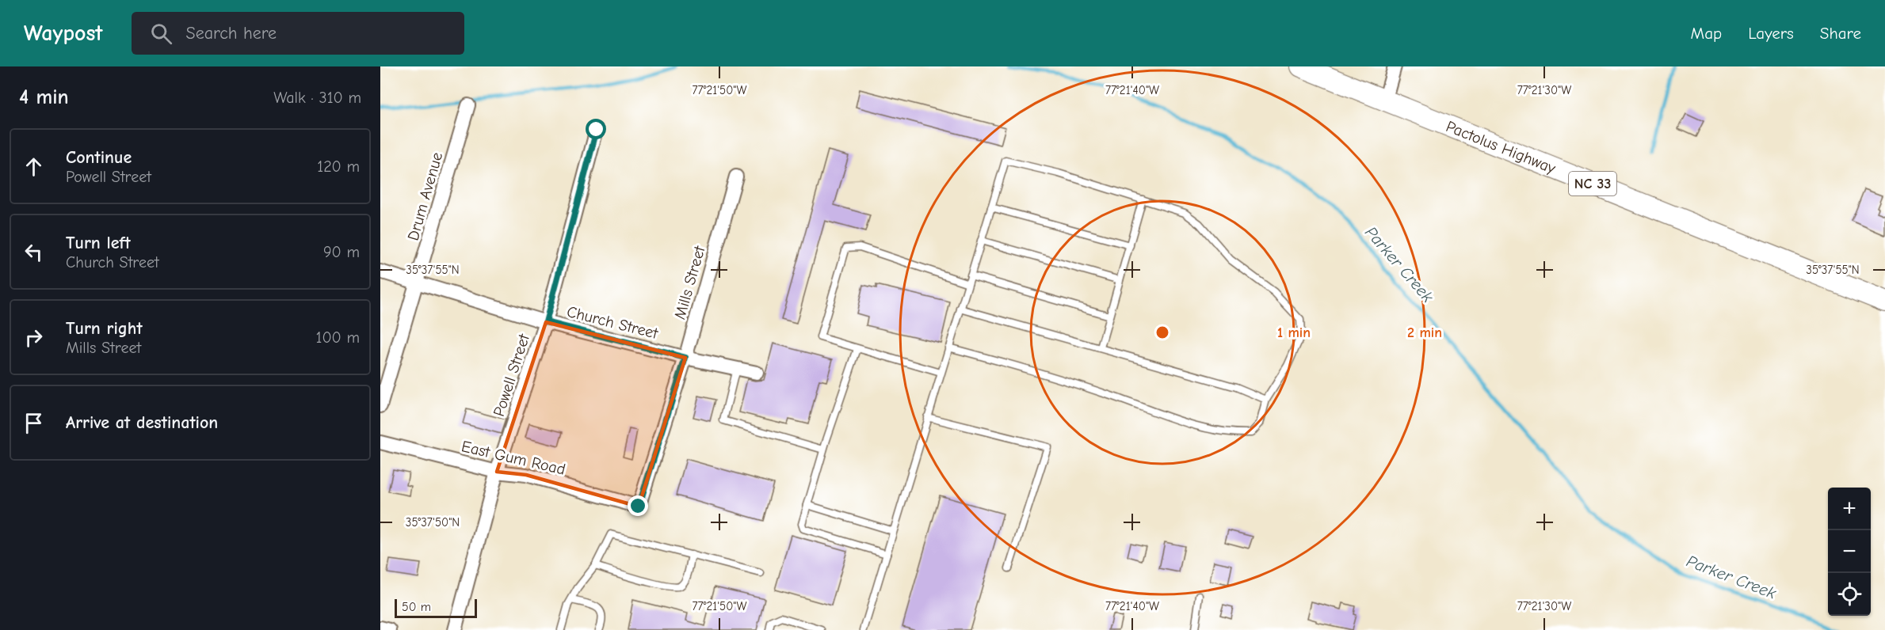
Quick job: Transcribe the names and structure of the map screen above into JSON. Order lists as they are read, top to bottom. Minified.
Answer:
{"streets":{"main road":["Pactolus Highway","NC 33"],"street":["Drum Avenue","Mills Street","Church Street","Powell Street","East Gum Road"]},"crossings":[["Drum Avenue","Church Street"],["Mills Street","Church Street"],["Mills Street","East Gum Road"],["Church Street","Powell Street"],["Powell Street","East Gum Road"]],"water":["Parker Creek"],"scale_bar":"50 m","page":{"header":"Waypost","search":"Search here","nav":["Map","Layers","Share"],"heading":["4 min","Walk · 310 m"],"list":[["Continue","Powell Street","120 m"],["Turn left","Church Street","90 m"],["Turn right","Mills Street","100 m"],"Arrive at destination"],"map_buttons":["+","−"],"scale":"50 m"},"coordinates":["77°21'50\"W","77°21'40\"W","77°21'30\"W","35°37'55\"N","35°37'50\"N"],"rings":["1 min","2 min"]}
